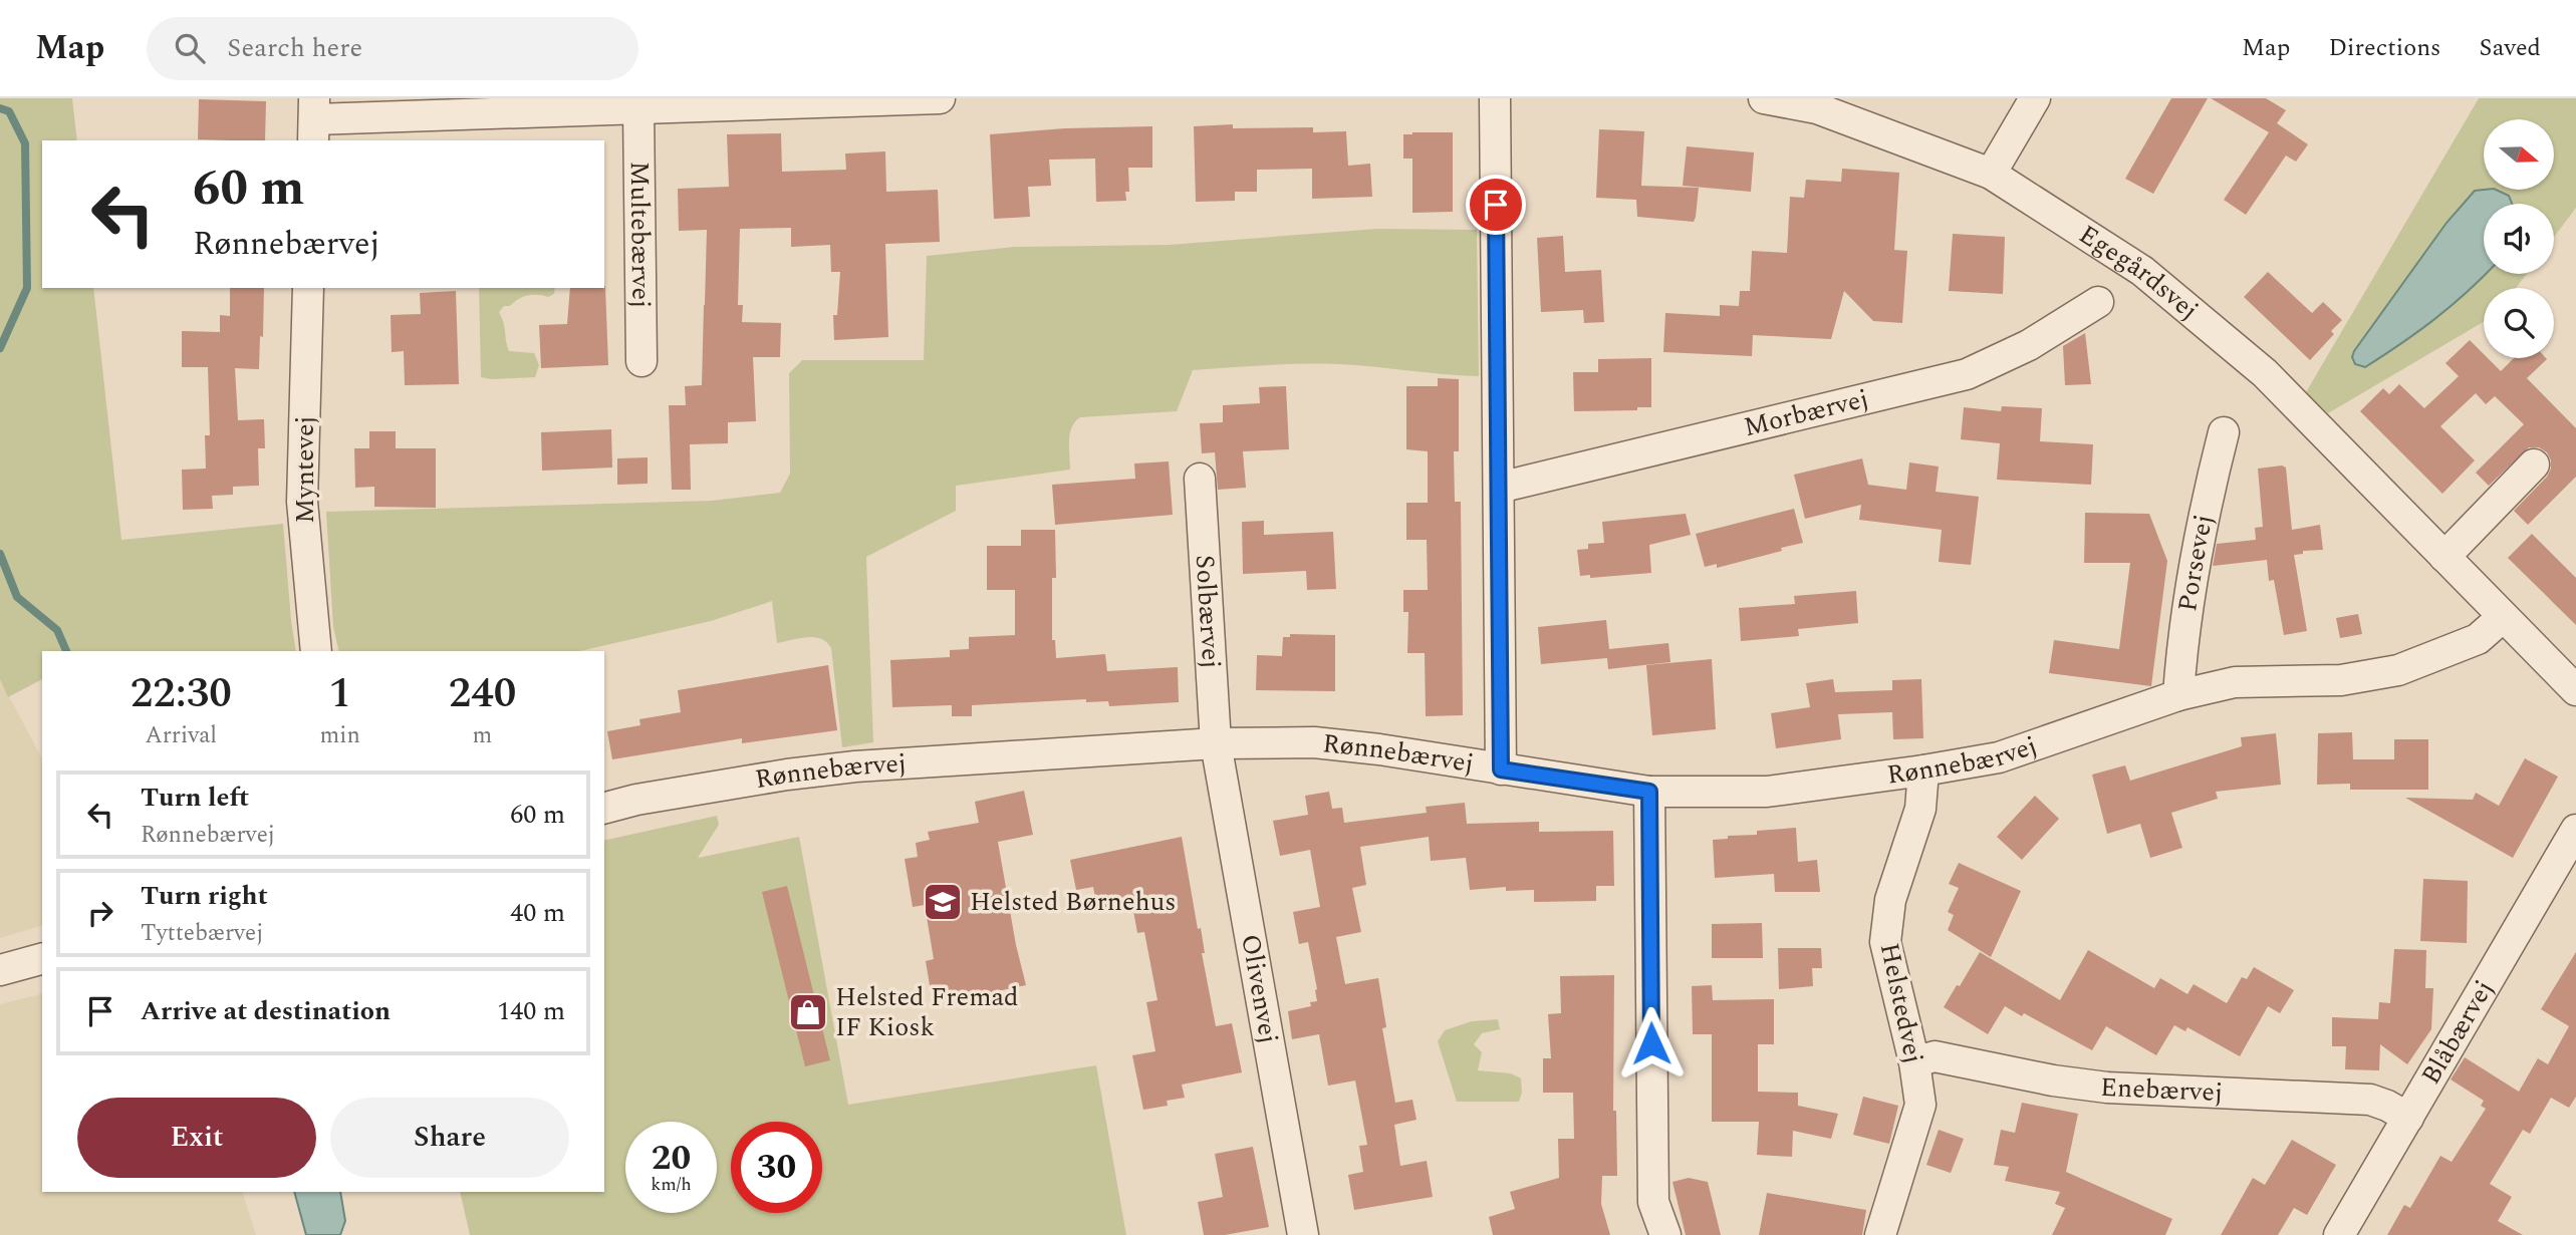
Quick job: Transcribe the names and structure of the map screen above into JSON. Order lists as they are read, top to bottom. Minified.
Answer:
{"streets":{"street":["Multebærvej","Egegårdsvej","Morbærvej","Myntevej","Porsevej","Solbærvej","Rønnebærvej","Olivenvej","Helstedvej","Blåbærvej","Enebærvej"]},"crossings":[["Egegårdsvej","Rønnebærvej"],["Porsevej","Rønnebærvej"],["Solbærvej","Rønnebærvej"],["Solbærvej","Olivenvej"],["Rønnebærvej","Olivenvej"],["Rønnebærvej","Helstedvej"],["Helstedvej","Enebærvej"],["Blåbærvej","Enebærvej"]],"places":{"school or university":["Helsted Børnehus"],"shop":["Helsted Fremad IF Kiosk"]},"north":"right","page":{"header":"Map","search":"Search here","nav":["Map","Directions","Saved"],"turn":["60 m","Rønnebærvej"],"eta":["22:30","Arrival","1","min","240","m"],"list":[{"name":"Turn left","note":"Rønnebærvej","value":"60 m"},{"name":"Turn right","note":"Tyttebærvej","value":"40 m"},{"name":"Arrive at destination","value":"140 m"}],"buttons":["Exit","Share"],"speed":"20 km/h","limit":"30"}}
